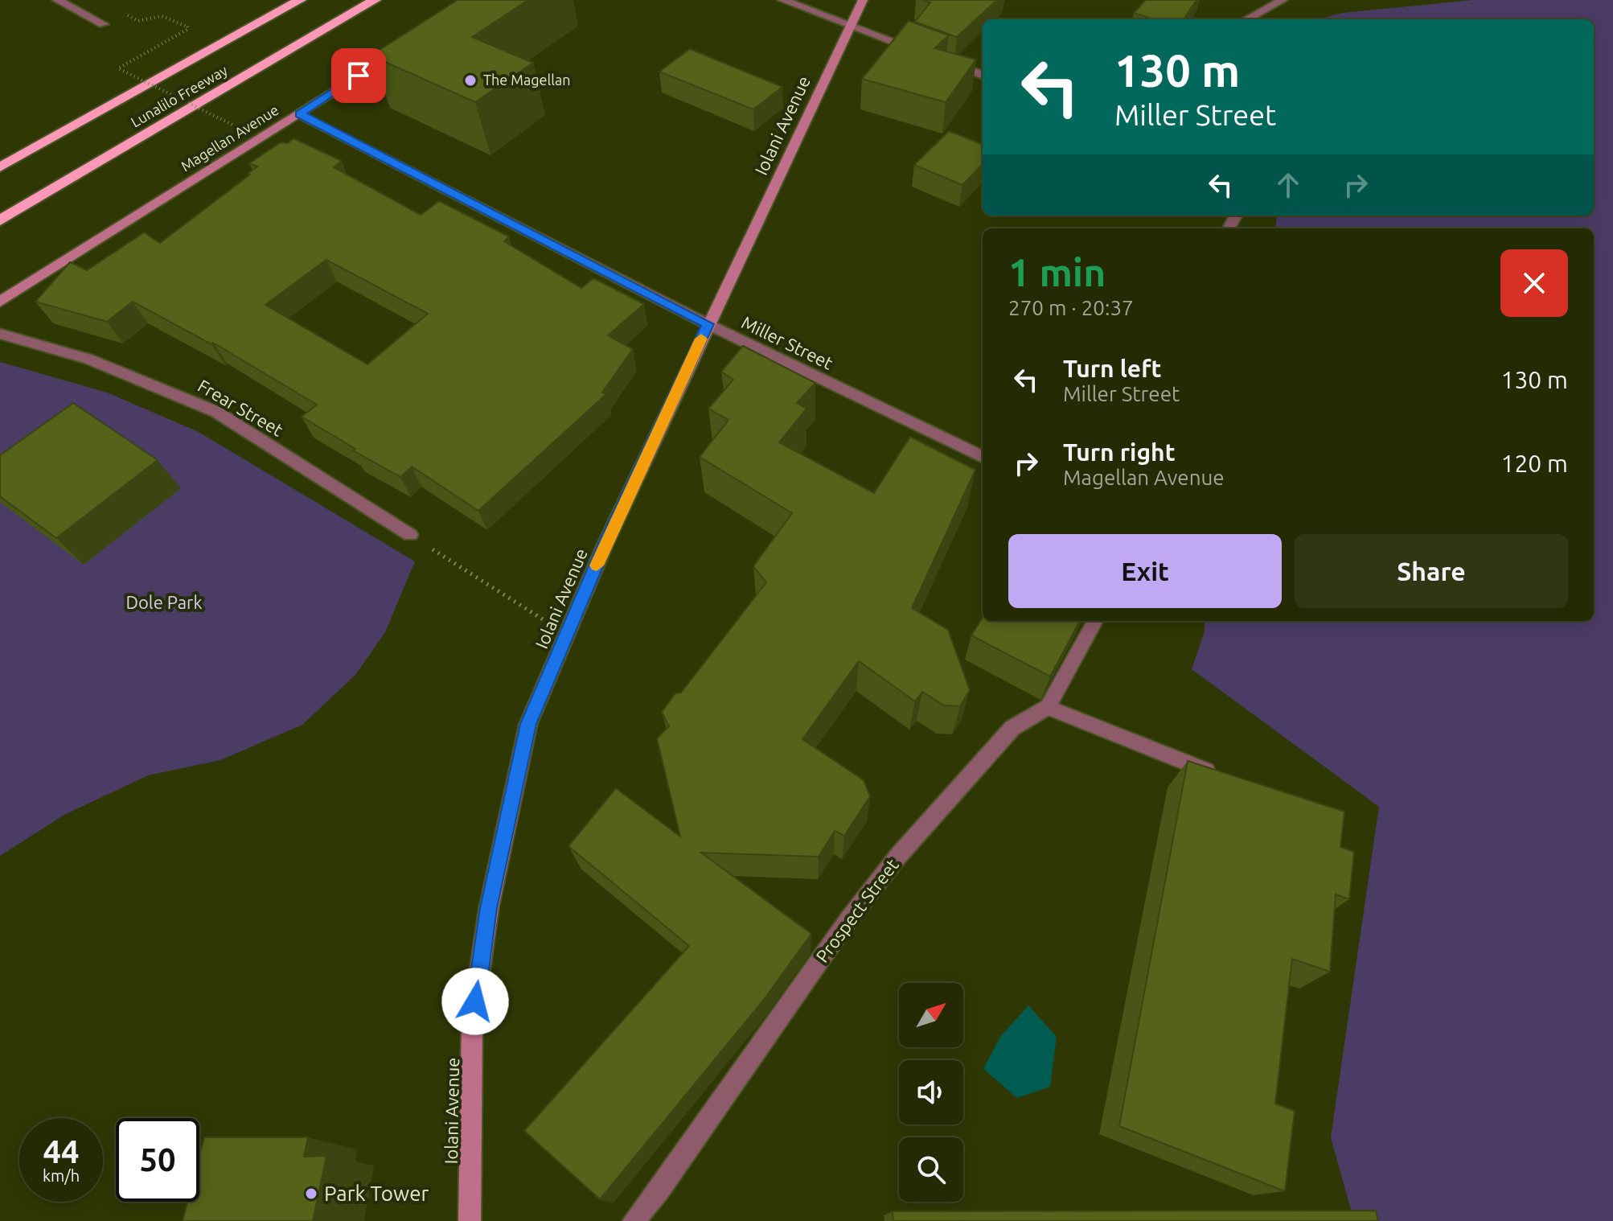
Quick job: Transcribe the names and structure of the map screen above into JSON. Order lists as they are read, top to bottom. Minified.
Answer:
{"streets":{"highway":["Lunalilo Freeway"],"main road":["Iolani Avenue","Magellan Avenue"],"street":["Miller Street","Frear Street","Prospect Street"]},"crossings":[["Iolani Avenue","Miller Street"],["Magellan Avenue","Miller Street"]],"parks":["Dole Park"],"places":["The Magellan","Park Tower"],"north":"top right","page":{"turn":["130 m","Miller Street"],"heading":["1 min","270 m · 20:37"],"list":[{"name":"Turn left","note":"Miller Street","value":"130 m"},{"name":"Turn right","note":"Magellan Avenue","value":"120 m"}],"buttons":["Exit","Share"],"speed":"44 km/h","limit":"50"}}
